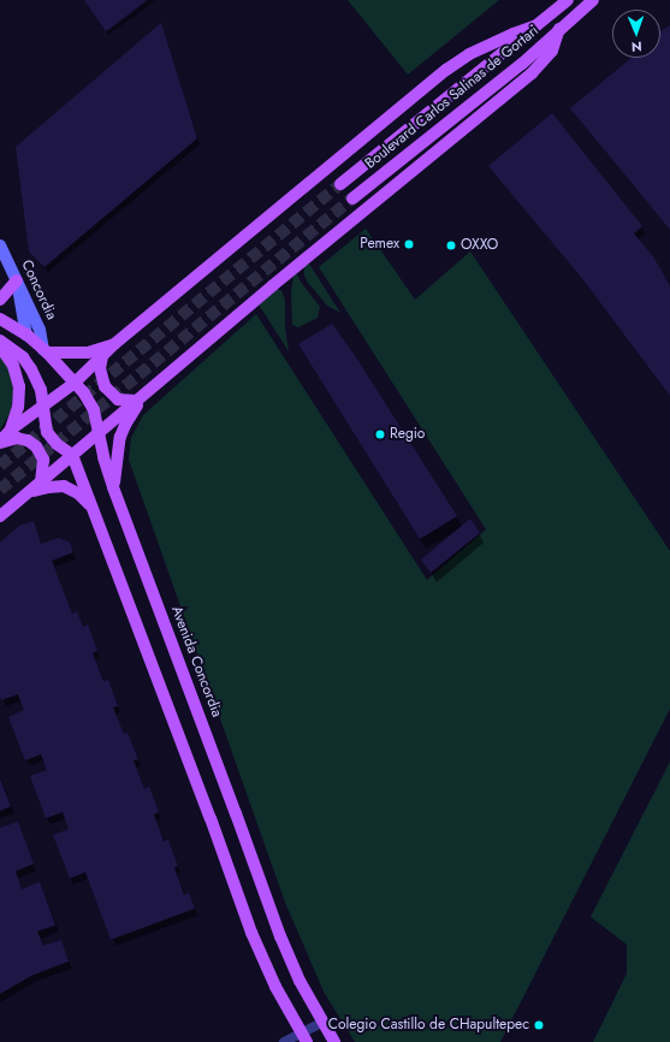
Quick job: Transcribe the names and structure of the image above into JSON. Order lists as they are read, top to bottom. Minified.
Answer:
{"streets":{"main road":["Boulevard Carlos Salinas de Gortari","Avenida Concordia"],"street":["Concordia"]},"crossings":[["Concordia","Avenida Concordia"]],"places":["Pemex","OXXO","Regio","Colegio Castillo de CHapultepec"],"north":"bottom"}
